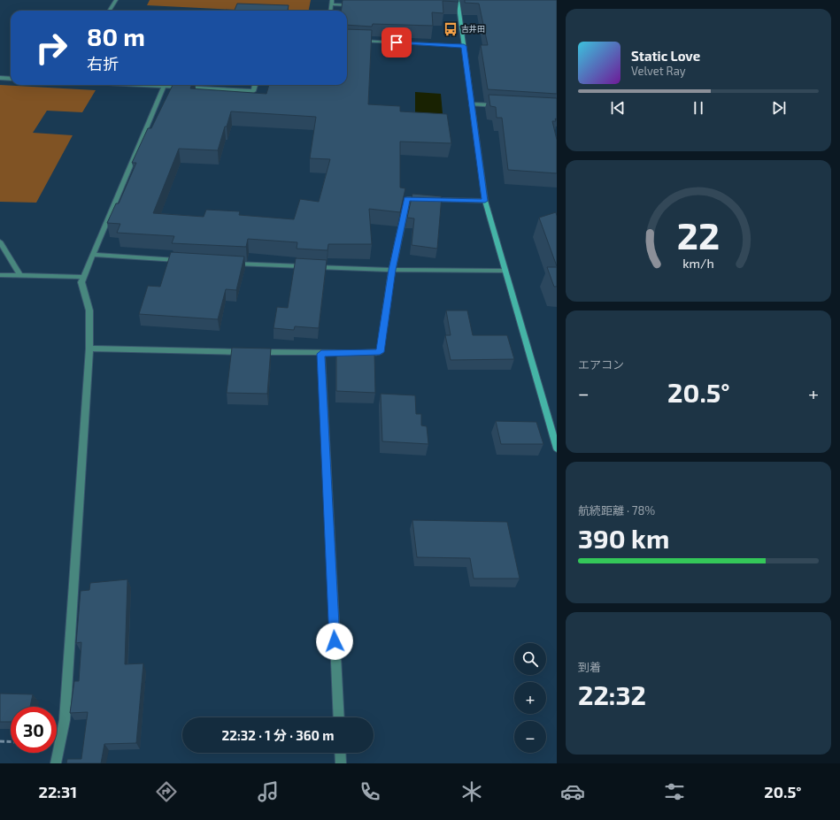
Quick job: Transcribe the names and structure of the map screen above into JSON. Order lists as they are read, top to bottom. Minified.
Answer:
{"places":{"bus stop":["吉井田"]},"page":{"turn":["80 m","右折"],"song":["Static Love","Velvet Ray"],"tile":["エアコン",["航続距離 · 78%","390 km"],["到着","22:32"]],"heat":["−","20.5°","+"],"map_buttons":["+","−"],"limit":"30","trip":"22:32 · 1 分 · 360 m","tabs":["22:31","20.5°"],"gauge":["22","km/h"]}}
